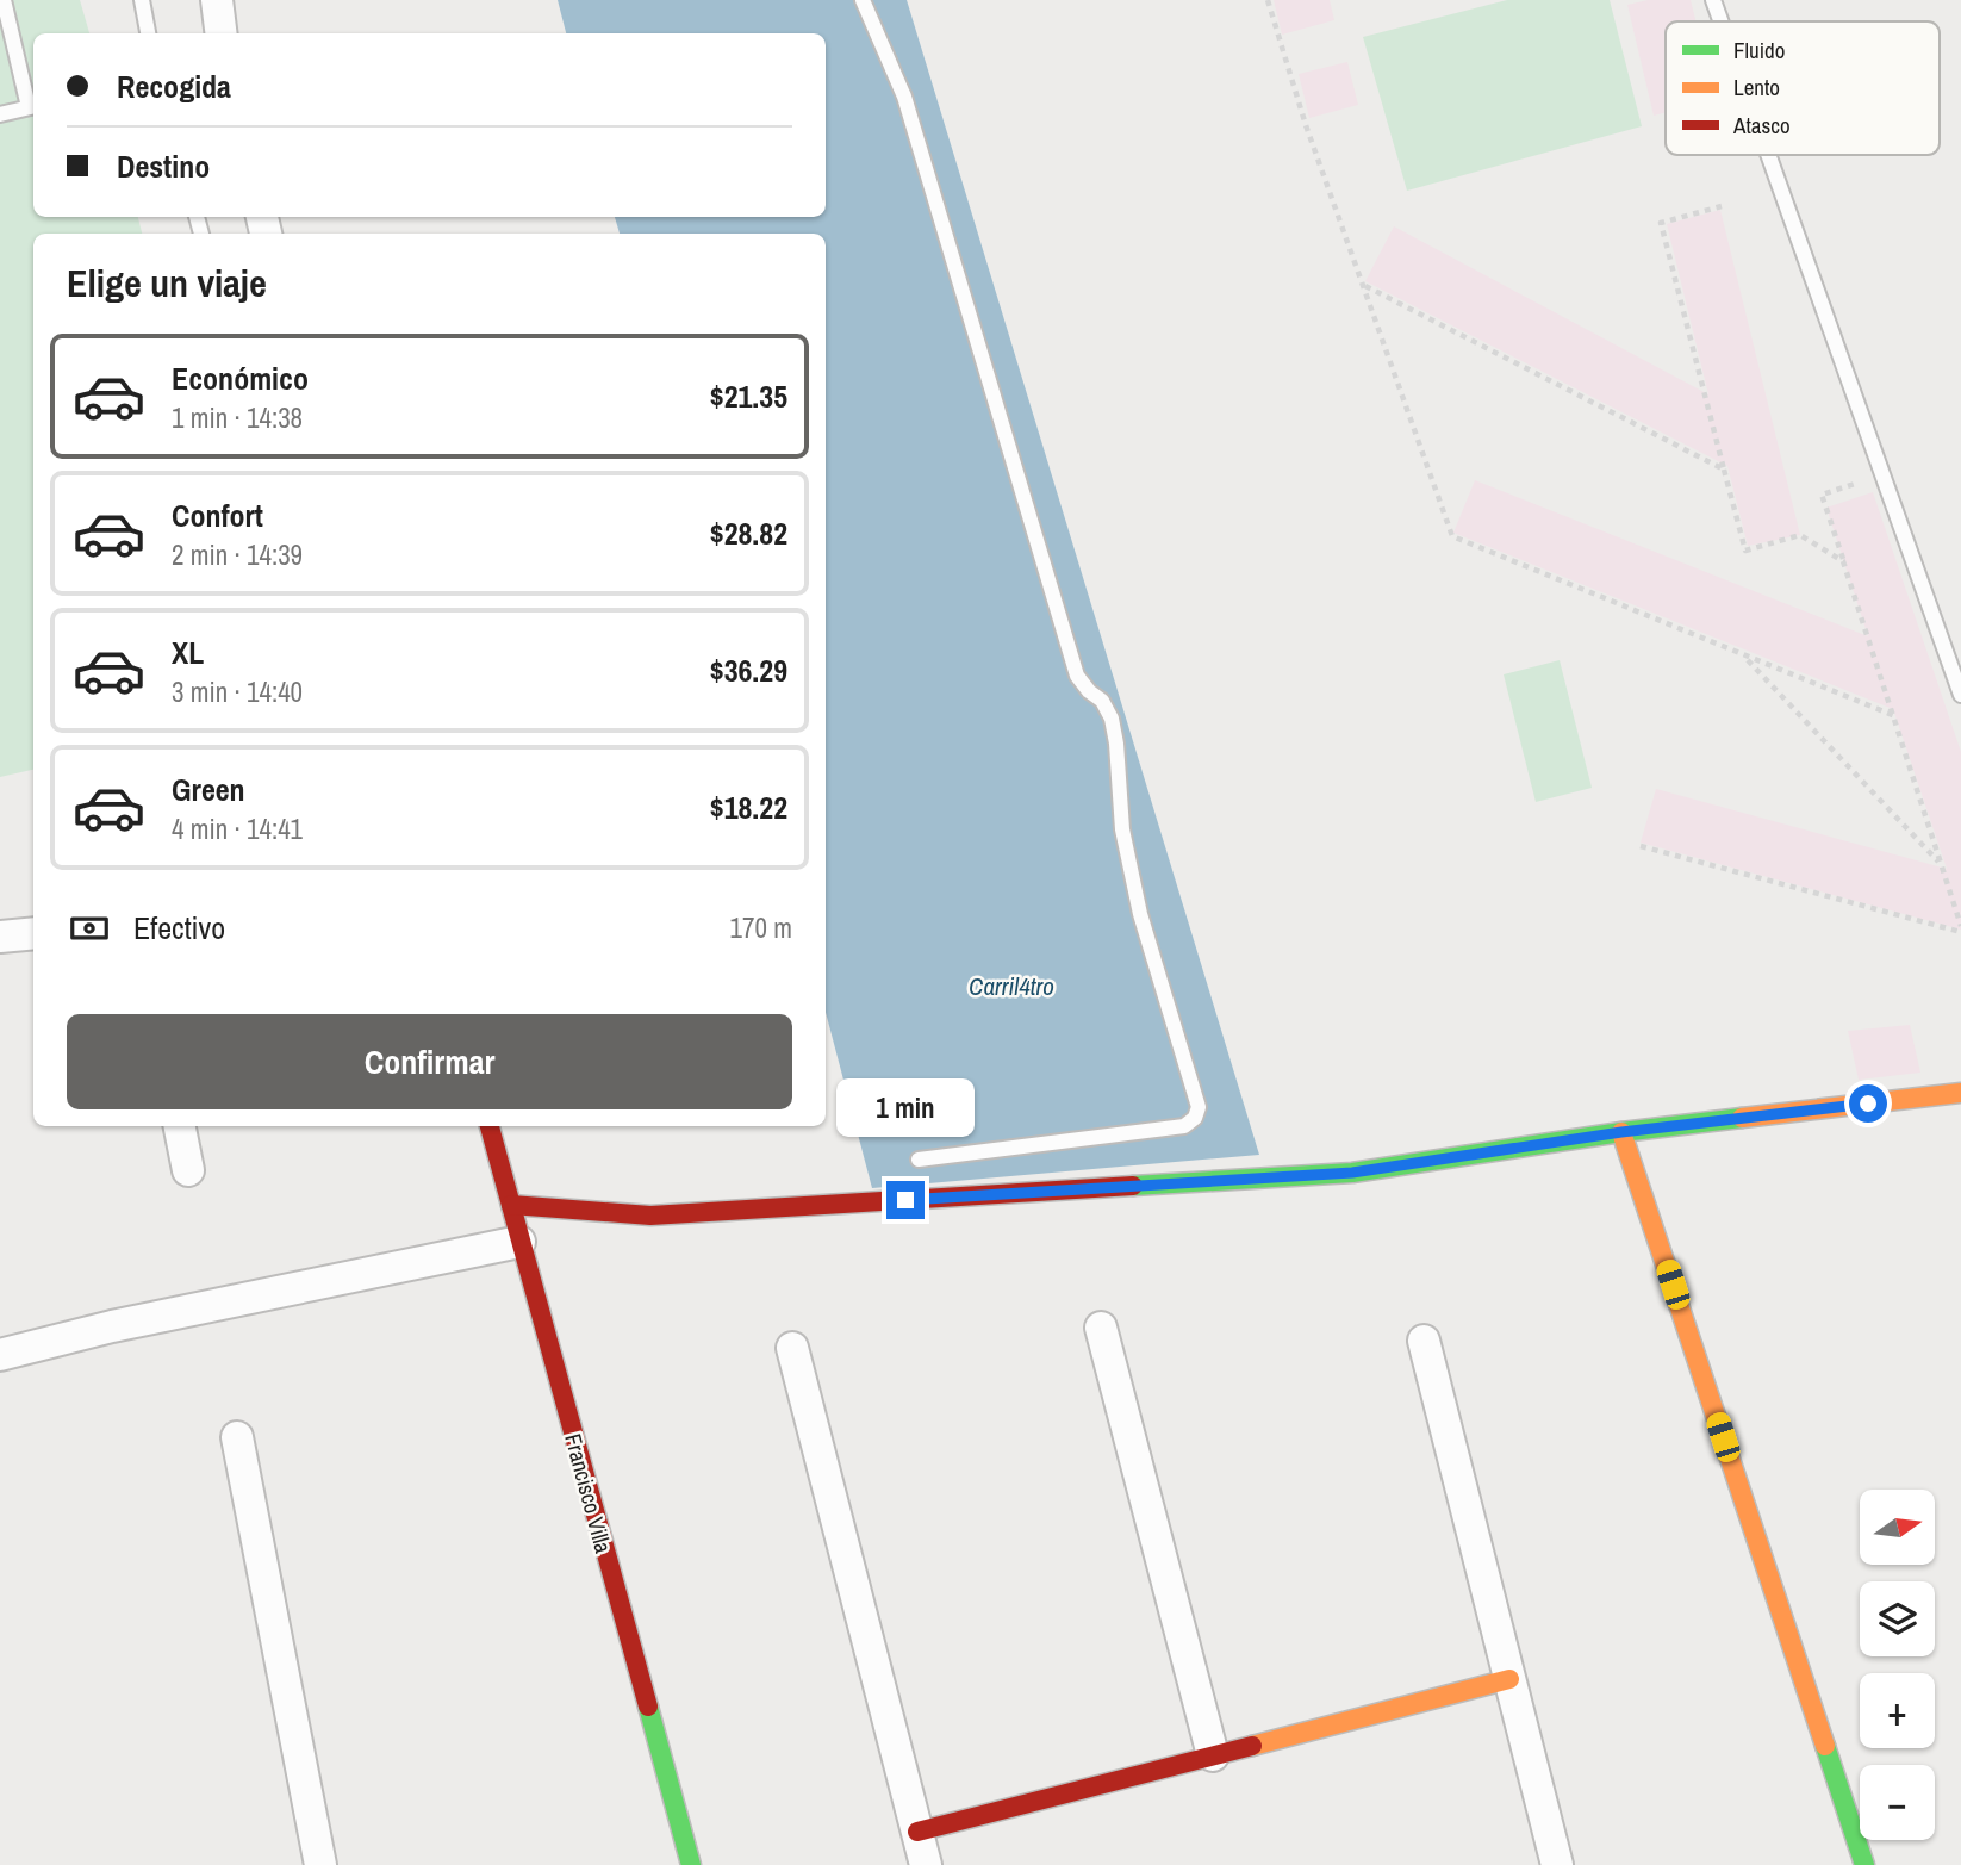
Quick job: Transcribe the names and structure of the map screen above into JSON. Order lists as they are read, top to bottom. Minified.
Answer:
{"streets":{"street":["Francisco Villa"]},"water":["Carril4tro"],"legend":["Fluido","Lento","Atasco"],"north":"right","page":{"banner":["Recogida","Destino"],"heading":"Elige un viaje","list":[{"name":"Económico","note":"1 min · 14:38","value":"$21.35"},{"name":"Confort","note":"2 min · 14:39","value":"$28.82"},{"name":"XL","note":"3 min · 14:40","value":"$36.29"},{"name":"Green","note":"4 min · 14:41","value":"$18.22"}],"pay":["Efectivo","170 m"],"buttons":"Confirmar","bubble":"1 min","map_buttons":["+","−"]}}
